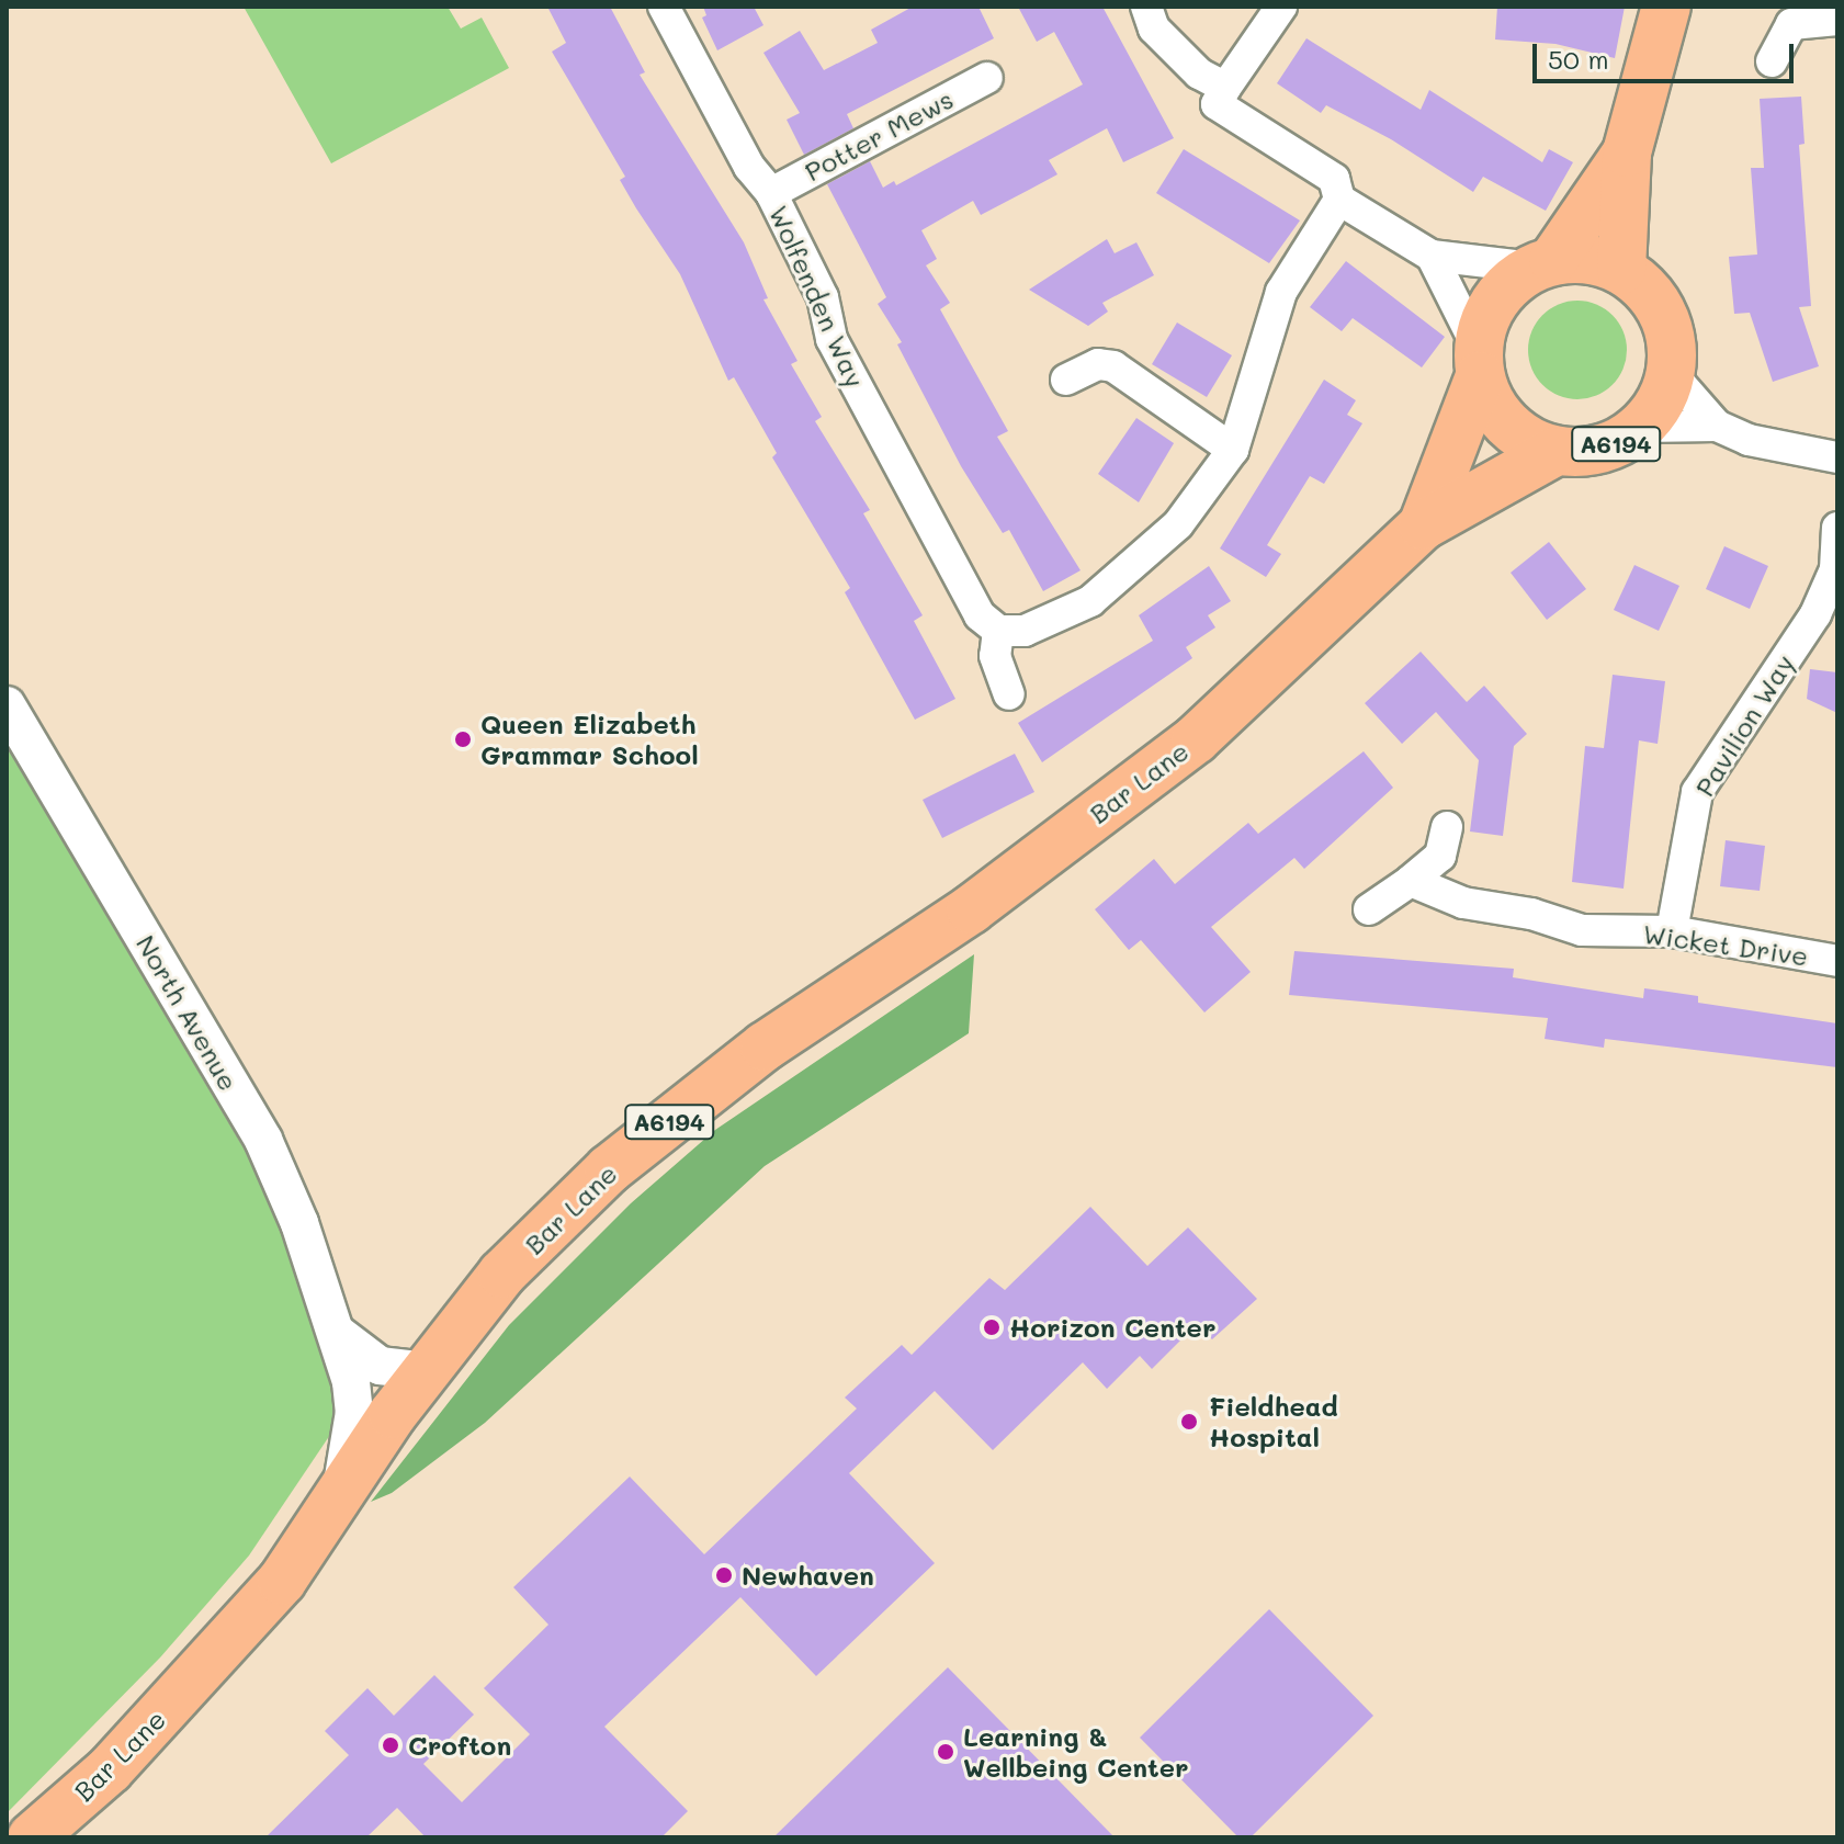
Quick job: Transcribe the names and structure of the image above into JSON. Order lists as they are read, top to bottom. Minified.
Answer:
{"streets":{"main road":["A6194","Bar Lane"],"street":["Potter Mews","Wolfenden Way","Pavilion Way","Wicket Drive","North Avenue"]},"crossings":[["Potter Mews","Wolfenden Way"],["A6194","Bar Lane"],["Pavilion Way","Wicket Drive"],["Bar Lane","North Avenue"]],"places":["Queen Elizabeth Grammar School","Horizon Center","Fieldhead Hospital","Newhaven","Crofton","Learning & Wellbeing Center"],"scale_bar":"50 m"}
